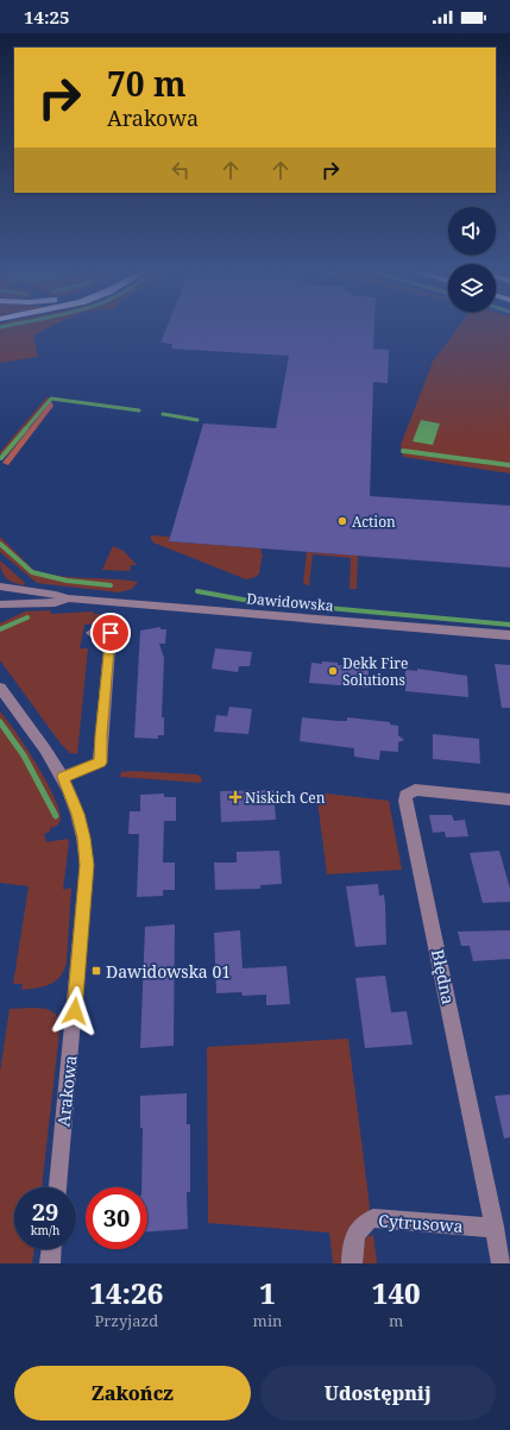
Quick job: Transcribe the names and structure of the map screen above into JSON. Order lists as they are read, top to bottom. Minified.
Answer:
{"streets":{"street":["Dawidowska","Błędna","Arakowa","Cytrusowa"]},"crossings":[["Błędna","Cytrusowa"]],"places":{"other":["Action","Dekk Fire Solutions"],"health":["Niskich Cen"],"transit":["Dawidowska 01"]},"page":{"status":"14:25","turn":["70 m","Arakowa"],"speed":"29 km/h","limit":"30","eta":["14:26","Przyjazd","1","min","140","m"],"buttons":["Zakończ","Udostępnij"]}}
